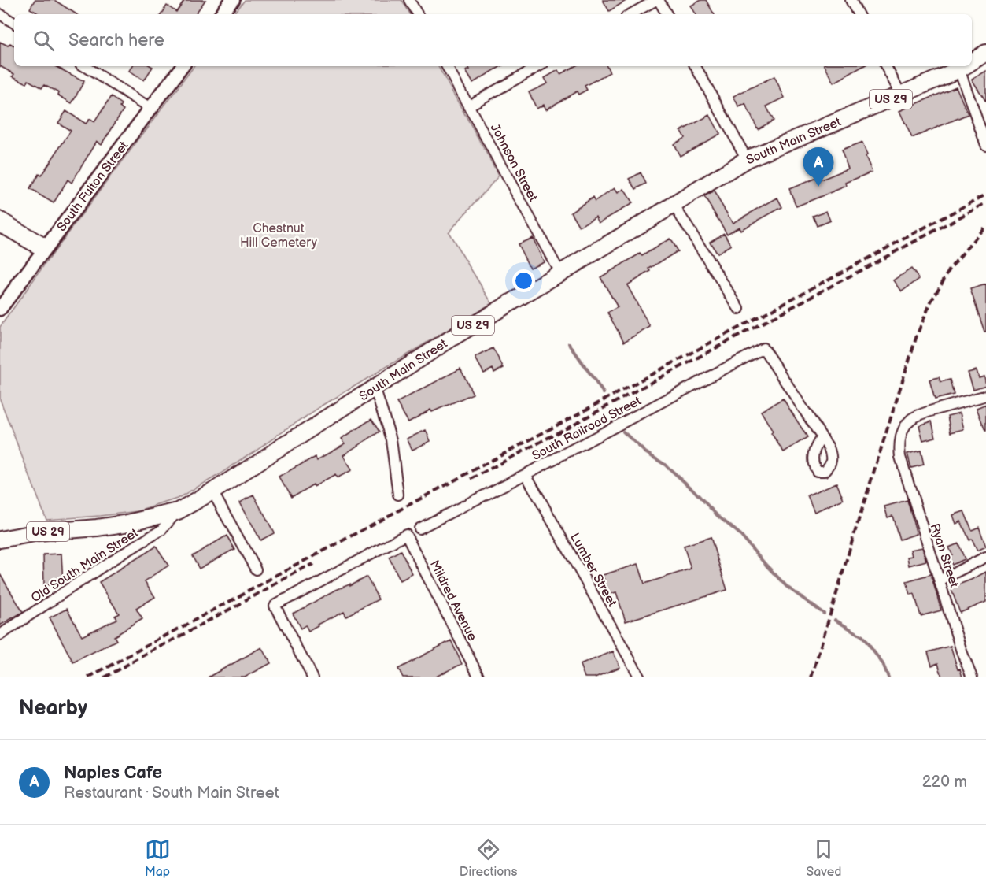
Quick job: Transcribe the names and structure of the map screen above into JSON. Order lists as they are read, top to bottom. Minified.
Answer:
{"streets":{"main road":["US 29","South Main Street"],"street":["Johnson Street","South Fulton Street","South Railroad Street","Ryan Street","Old South Main Street","Lumber Street","Mildred Avenue"]},"crossings":[["South Main Street","Johnson Street"],["South Main Street","Old South Main Street"],["South Railroad Street","Lumber Street"]],"parks":["Chestnut Hill Cemetery"],"page":{"search":"Search here","pins":"A","heading":"Nearby","list":[{"mark":"A","name":"Naples Cafe","note":"Restaurant · South Main Street","value":"220 m"}],"nav":["Map","Directions","Saved"]}}
